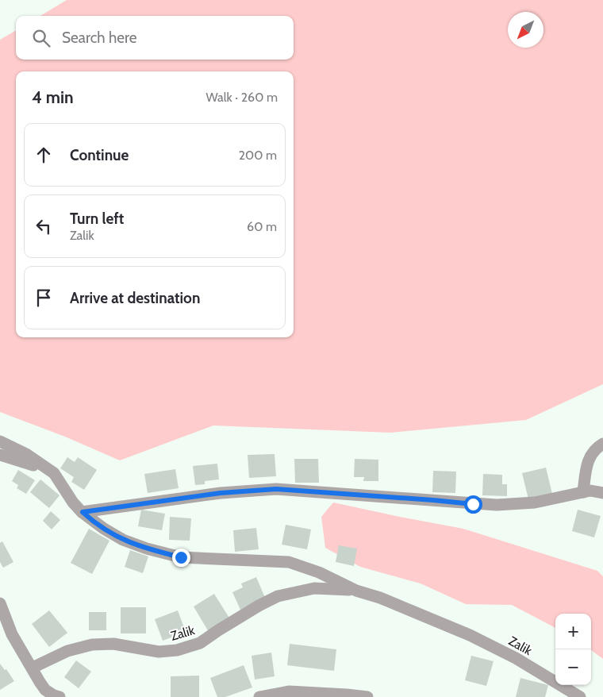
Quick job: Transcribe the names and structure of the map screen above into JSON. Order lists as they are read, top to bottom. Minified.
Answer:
{"streets":{"street":["Zalik"]},"north":"bottom left","page":{"search":"Search here","heading":["4 min","Walk · 260 m"],"list":[["Continue","200 m"],["Turn left","Zalik","60 m"],"Arrive at destination"],"map_buttons":["+","−"]}}
